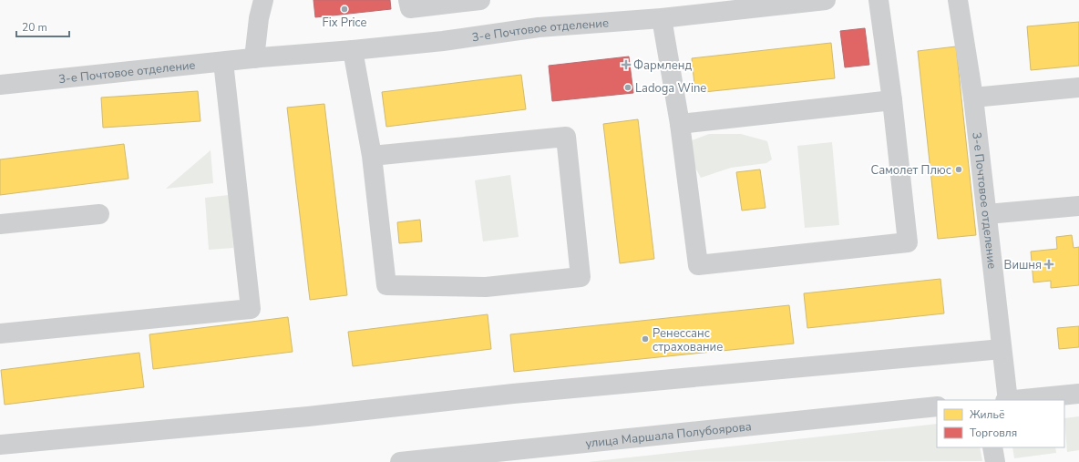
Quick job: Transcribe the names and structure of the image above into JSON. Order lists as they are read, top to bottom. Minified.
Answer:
{"streets":{"street":["3-е Почтовое отделение","улица Маршала Полубоярова"]},"places":{"other":["Fix Price","Ladoga Wine","Самолет Плюс","Ренессанс страхование"],"health":["Фармленд","Вишня"]},"legend":["Жильё","Торговля"],"scale_bar":"20 m"}
